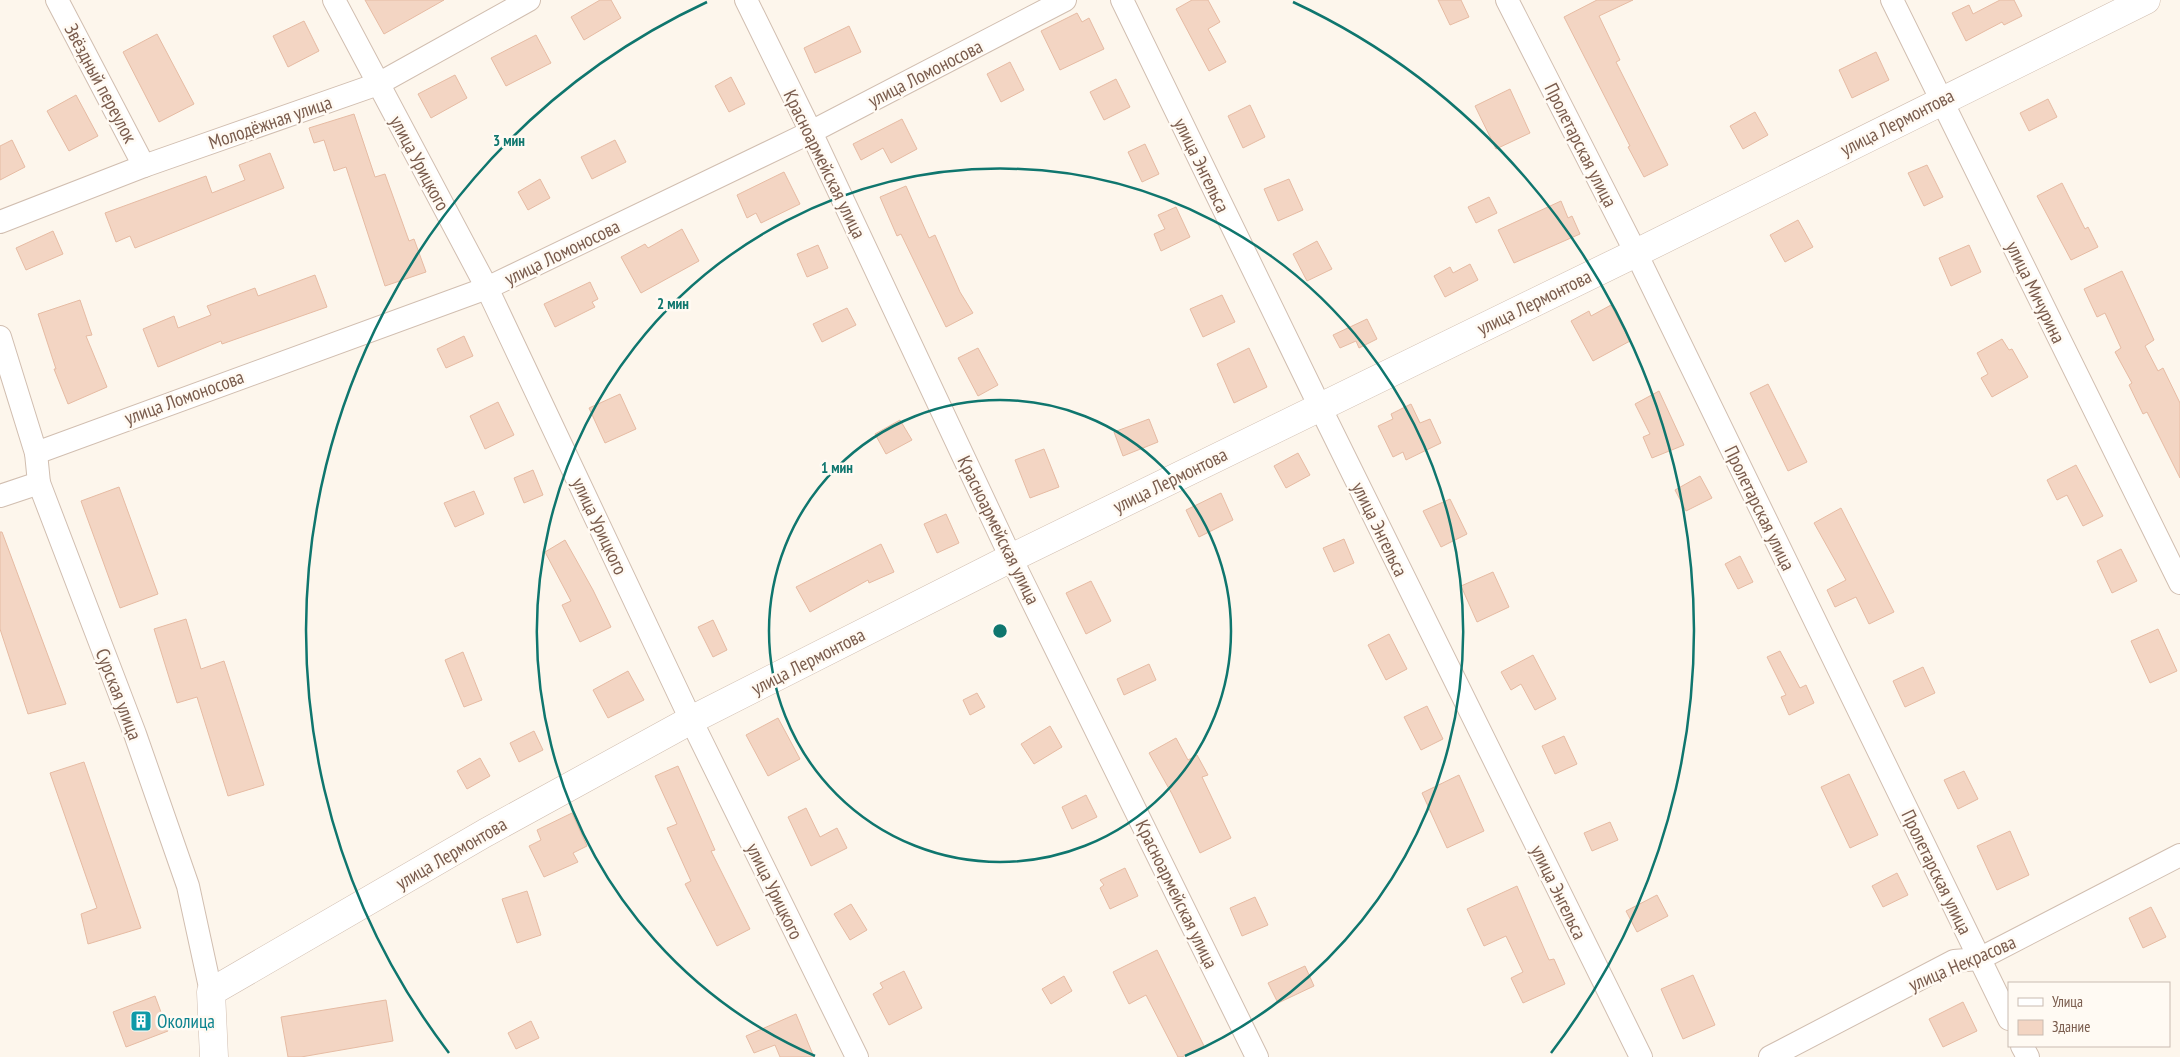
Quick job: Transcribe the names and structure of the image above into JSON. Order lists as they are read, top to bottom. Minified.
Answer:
{"streets":{"street":["улица Ломоносова","Звёздный переулок","Молодёжная улица","улица Лермонтова","Пролетарская улица","улица Урицкого","Красноармейская улица","улица Энгельса","улица Мичурина","Сурская улица","улица Некрасова"]},"crossings":[["улица Ломоносова","улица Урицкого"],["улица Ломоносова","Красноармейская улица"],["улица Ломоносова","Сурская улица"],["Звёздный переулок","Молодёжная улица"],["Молодёжная улица","улица Урицкого"],["улица Лермонтова","Пролетарская улица"],["улица Лермонтова","улица Урицкого"],["улица Лермонтова","Красноармейская улица"],["улица Лермонтова","улица Энгельса"],["улица Лермонтова","улица Мичурина"],["улица Лермонтова","Сурская улица"],["Пролетарская улица","улица Некрасова"]],"places":{"building":["Околица"]},"legend":["Улица","Здание"],"rings":["3 мин","2 мин","1 мин"]}
